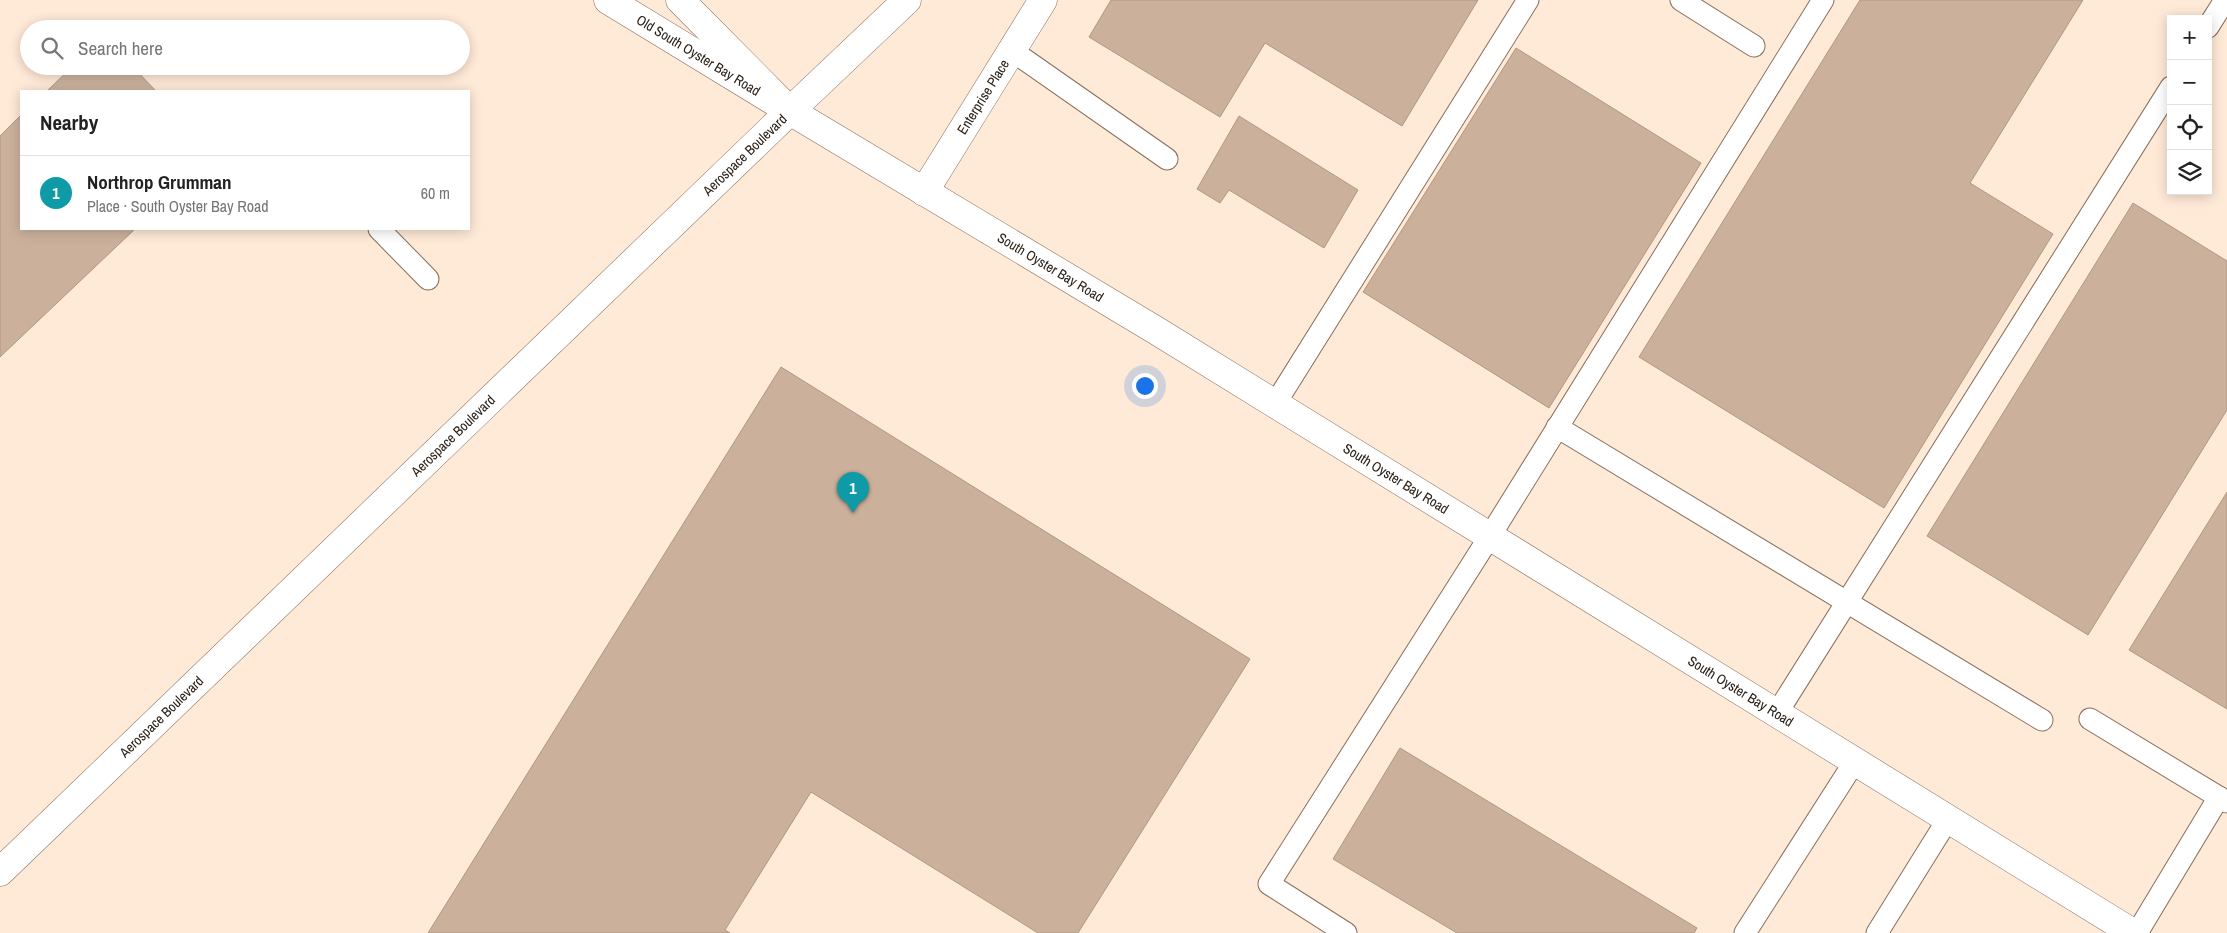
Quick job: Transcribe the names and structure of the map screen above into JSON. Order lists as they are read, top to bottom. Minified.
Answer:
{"streets":{"main road":["Old South Oyster Bay Road","Enterprise Place","Aerospace Boulevard","South Oyster Bay Road"]},"crossings":[["Old South Oyster Bay Road","Aerospace Boulevard"],["Old South Oyster Bay Road","South Oyster Bay Road"],["Enterprise Place","South Oyster Bay Road"],["Aerospace Boulevard","South Oyster Bay Road"]],"page":{"map_buttons":["+","−"],"search":"Search here","heading":"Nearby","list":[{"mark":"1","name":"Northrop Grumman","note":"Place · South Oyster Bay Road","value":"60 m"}],"pins":"1"}}
